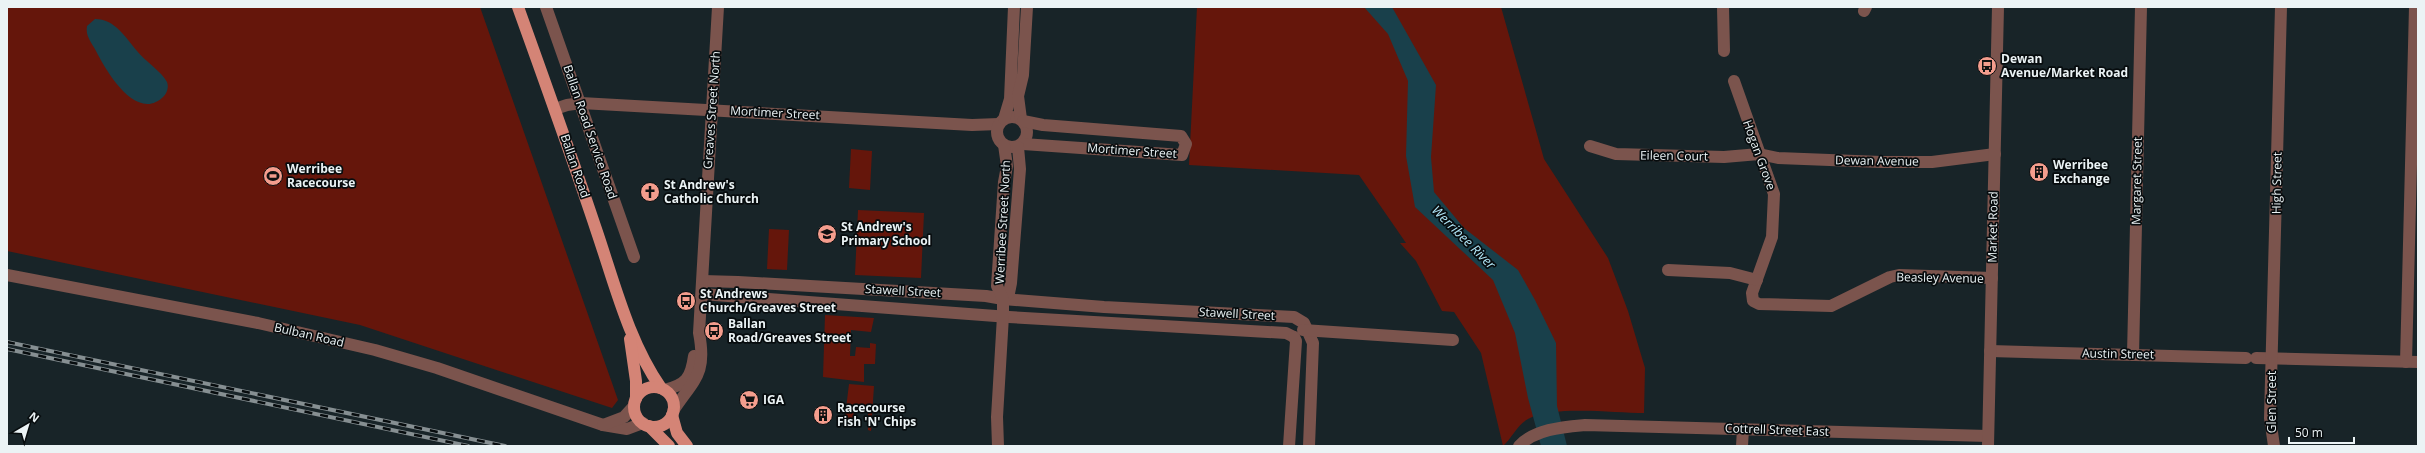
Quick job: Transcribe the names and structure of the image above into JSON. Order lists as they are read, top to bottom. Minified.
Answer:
{"streets":{"main road":["Ballan Road"],"street":["Greaves Street North","Mortimer Street","Ballan Road Service Road","Hogan Grove","Eileen Court","Dewan Avenue","Margaret Street","High Street","Werribee Street North","Market Road","Beasley Avenue","Stawell Street","Bulban Road","Austin Street","Glen Street","Cottrell Street East"]},"crossings":[["Greaves Street North","Mortimer Street"],["Greaves Street North","Ballan Road"],["Greaves Street North","Stawell Street"],["Greaves Street North","Bulban Road"],["Mortimer Street","Ballan Road Service Road"],["Mortimer Street","Ballan Road"],["Mortimer Street","Werribee Street North"],["Hogan Grove","Eileen Court"],["Hogan Grove","Dewan Avenue"],["Hogan Grove","Beasley Avenue"],["Eileen Court","Dewan Avenue"],["Dewan Avenue","Market Road"],["Ballan Road","Bulban Road"],["Margaret Street","Austin Street"],["High Street","Austin Street"],["High Street","Glen Street"],["Werribee Street North","Stawell Street"],["Market Road","Beasley Avenue"],["Market Road","Austin Street"],["Market Road","Cottrell Street East"],["Austin Street","Glen Street"]],"water":["Werribee River"],"places":{"bus stop":["Dewan Avenue/Market Road","St Andrews Church/Greaves Street","Ballan Road/Greaves Street"],"building":["Werribee Exchange","Racecourse Fish 'N' Chips"],"sports":["Werribee Racecourse"],"church":["St Andrew's Catholic Church"],"school or university":["St Andrew's Primary School"],"supermarket":["IGA"]},"scale_bar":"50 m","north":"top right"}
